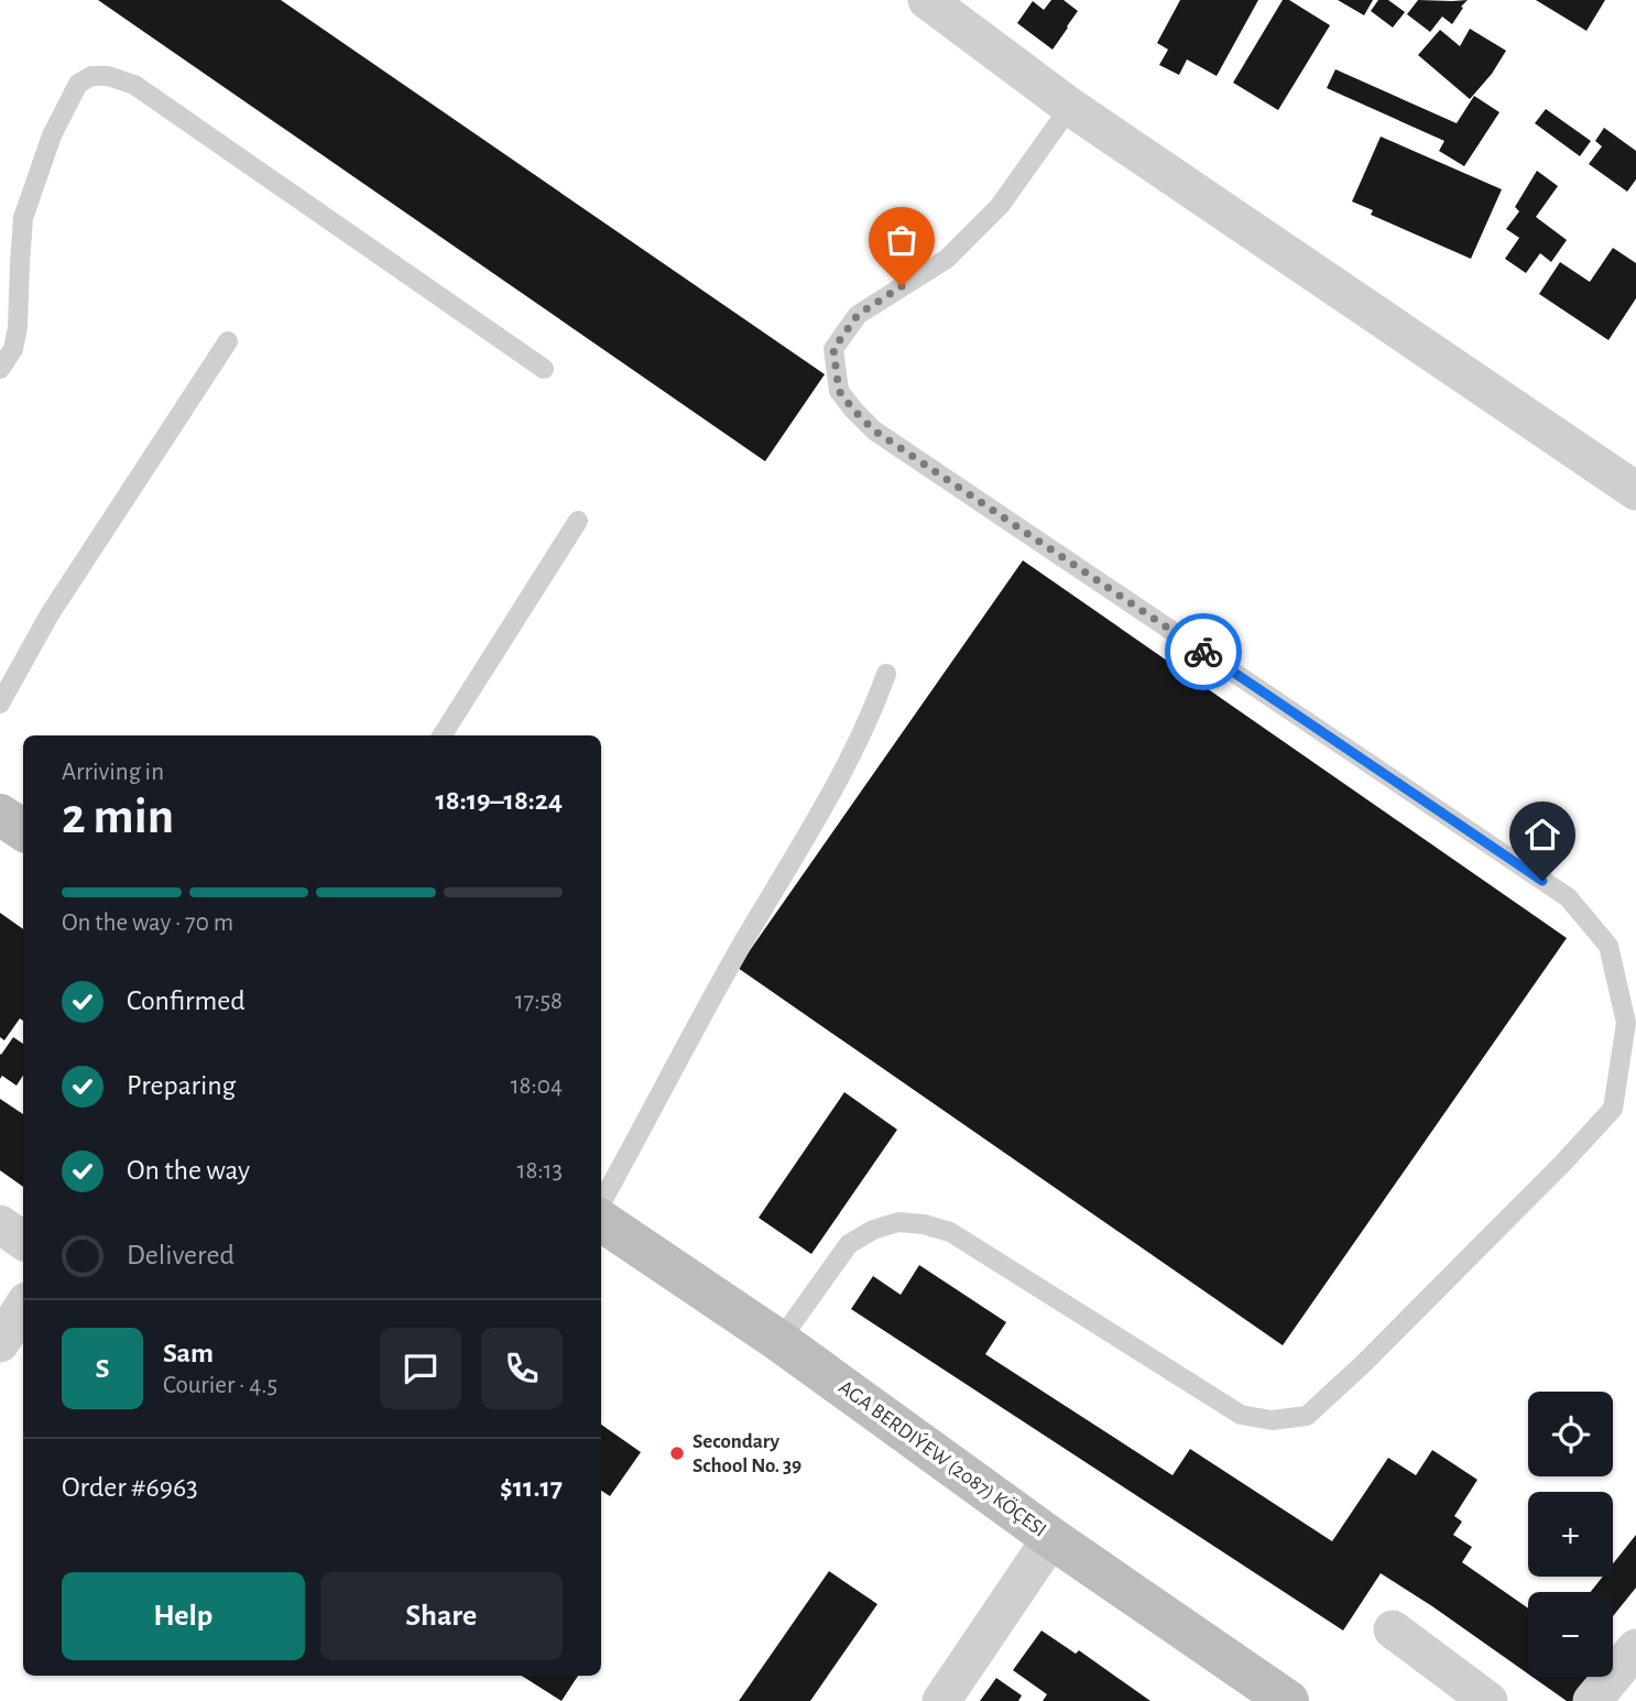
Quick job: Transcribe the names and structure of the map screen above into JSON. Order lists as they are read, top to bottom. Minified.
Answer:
{"streets":{"street":["AGA BERDIÝEW (2087) KÖÇESI"]},"places":["Secondary School No. 39"],"page":{"heading":["2 min","Arriving in","18:19–18:24"],"panel":["Sam","Courier · 4.5","Order #6963","$11.17"],"bar":"On the way · 70 m","list":[["Confirmed","17:58"],["Preparing","18:04"],["On the way","18:13"],"Delivered"],"round":"S","map_buttons":["+","−"],"buttons":["Help","Share"]}}
